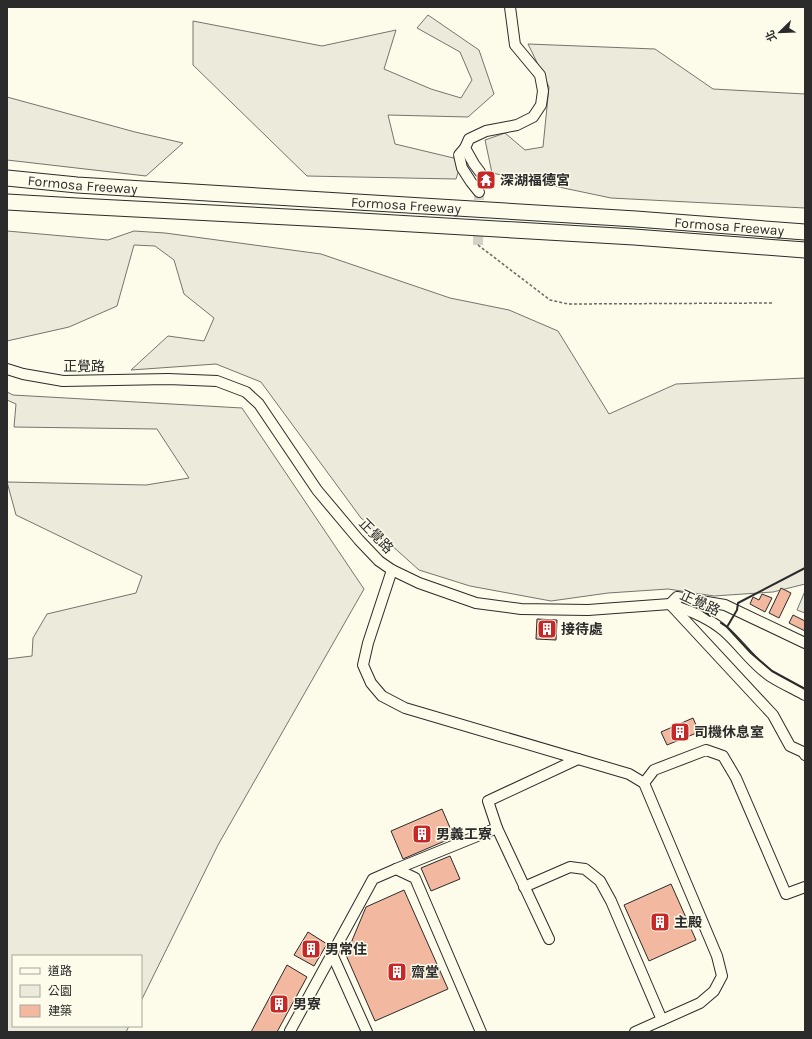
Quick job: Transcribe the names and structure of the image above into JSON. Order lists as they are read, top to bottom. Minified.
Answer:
{"streets":{"highway":["Formosa Freeway"],"street":["正覺路"]},"places":{"temple":["深湖福德宮"],"building":["接待處","司機休息室","男義工寮","主殿","男常住","齋堂","男寮"]},"legend":["道路","公園","建築"],"north":"bottom left"}
